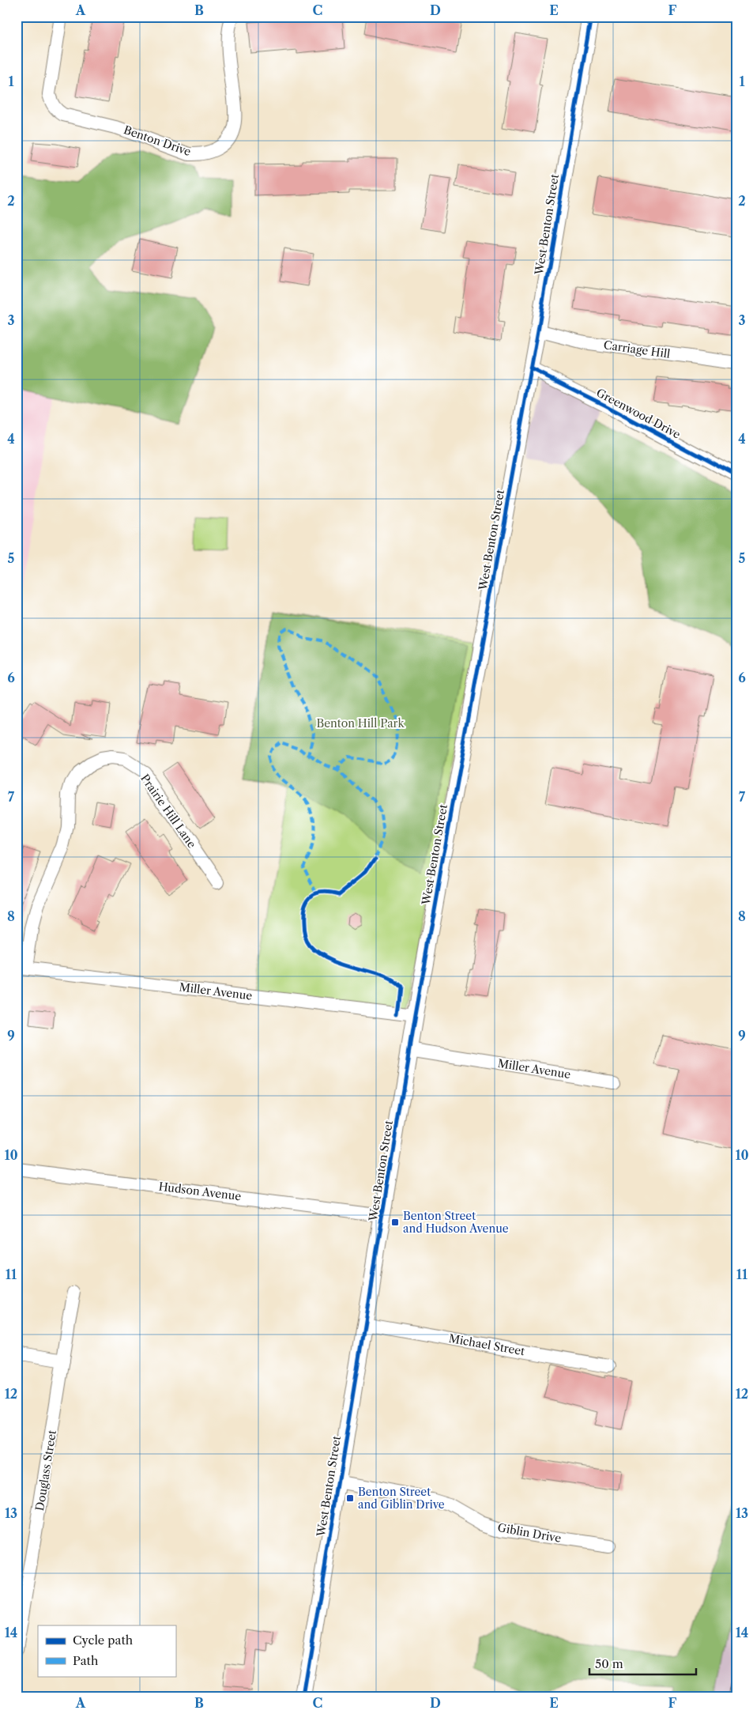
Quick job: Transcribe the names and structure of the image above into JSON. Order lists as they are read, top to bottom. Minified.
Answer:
{"streets":{"street":["Benton Drive","West Benton Street","Carriage Hill","Greenwood Drive","Prairie Hill Lane","Miller Avenue","Hudson Avenue","Michael Street","Douglass Street","Giblin Drive"]},"crossings":[["West Benton Street","Carriage Hill"],["West Benton Street","Greenwood Drive"],["West Benton Street","Miller Avenue"],["West Benton Street","Hudson Avenue"],["West Benton Street","Michael Street"],["West Benton Street","Giblin Drive"],["Prairie Hill Lane","Miller Avenue"]],"parks":["Benton Hill Park"],"places":{"transit":["Benton Street and Hudson Avenue","Benton Street and Giblin Drive"]},"legend":["Cycle path","Path"],"scale_bar":"50 m","grid":{"columns":["A","B","C","D","E","F"],"rows":["1","2","3","4","5","6","7","8","9","10","11","12","13","14"]}}
